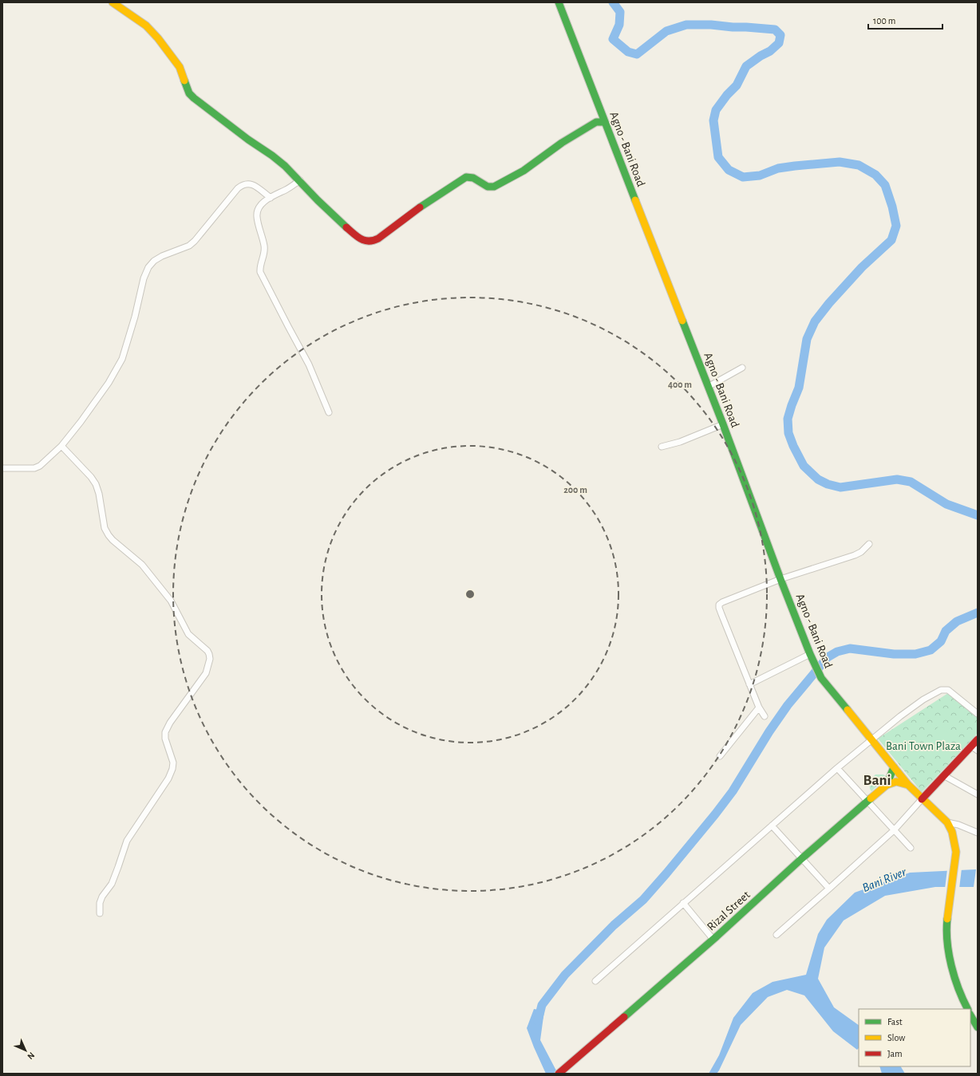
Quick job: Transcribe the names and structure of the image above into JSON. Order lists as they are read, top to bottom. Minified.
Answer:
{"streets":{"main road":["Agno - Bani Road","Rizal Street"]},"districts":["Bani"],"water":["Bani River"],"parks":["Bani Town Plaza"],"legend":["Fast","Slow","Jam"],"scale_bar":"100 m","north":"bottom right","rings":["400 m","200 m"]}
